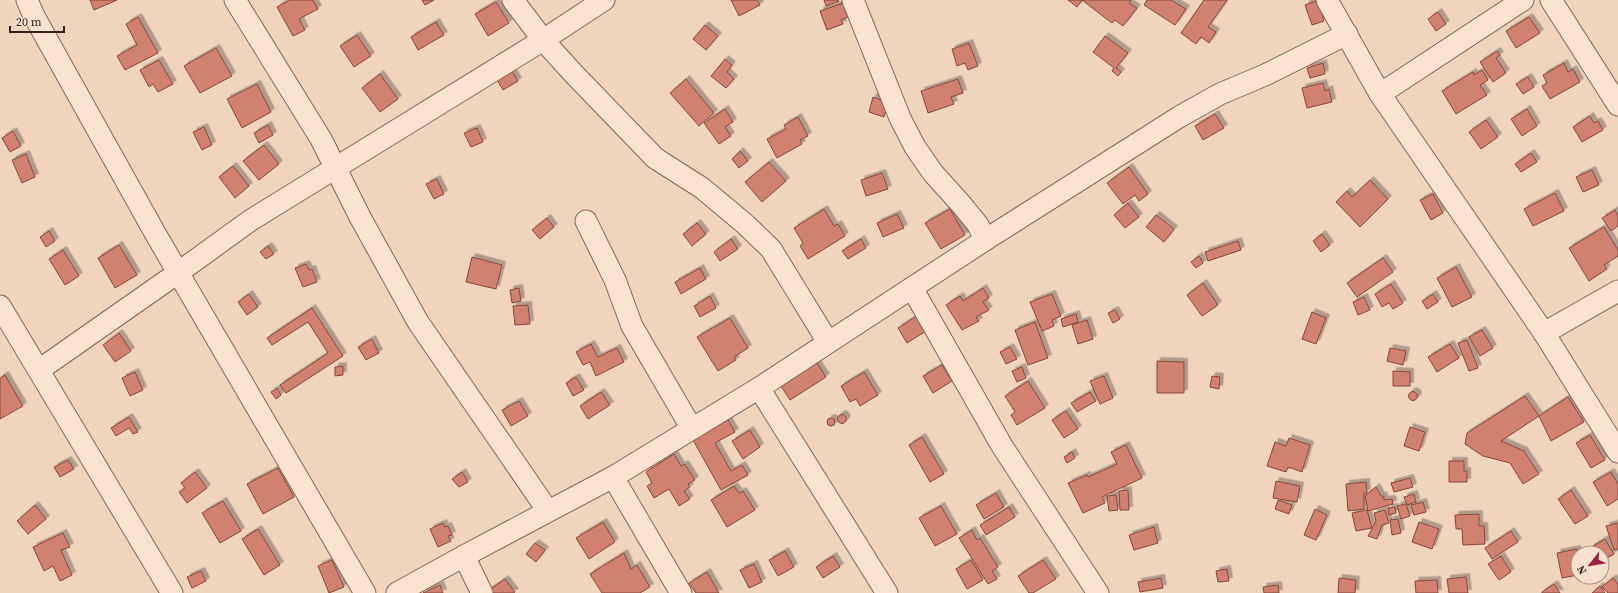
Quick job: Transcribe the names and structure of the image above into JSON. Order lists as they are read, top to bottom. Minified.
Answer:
{"scale_bar":"20 m","north":"bottom left"}
